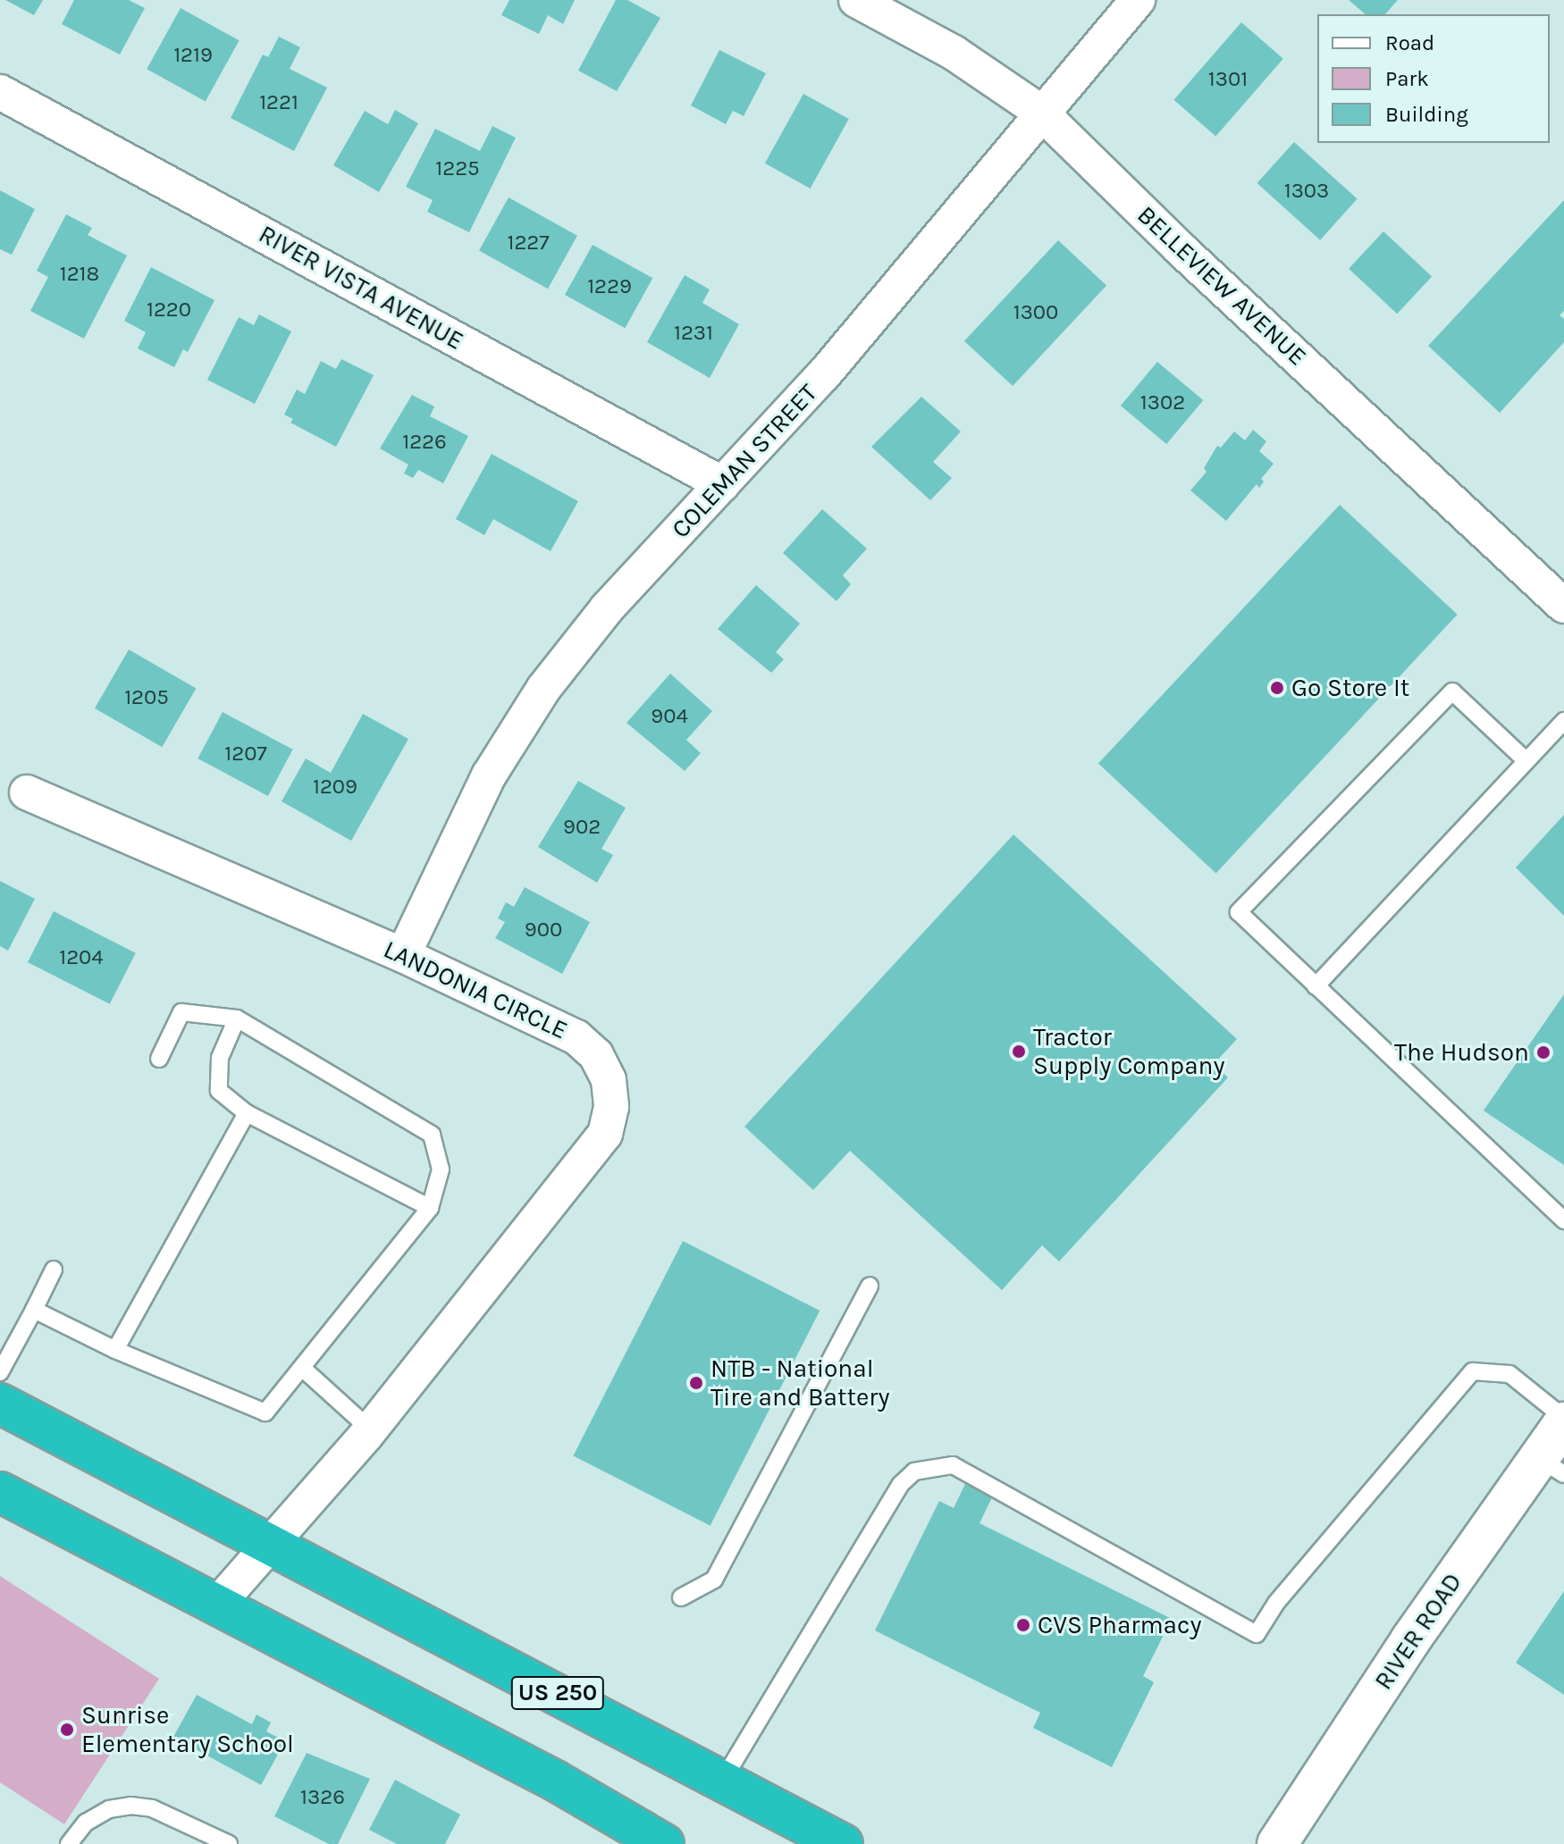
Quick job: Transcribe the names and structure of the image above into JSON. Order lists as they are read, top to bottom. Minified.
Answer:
{"streets":{"highway":["US 250"],"street":["BELLEVIEW AVENUE","RIVER VISTA AVENUE","COLEMAN STREET","LANDONIA CIRCLE","RIVER ROAD"]},"crossings":[["BELLEVIEW AVENUE","COLEMAN STREET"],["RIVER VISTA AVENUE","COLEMAN STREET"],["COLEMAN STREET","LANDONIA CIRCLE"],["LANDONIA CIRCLE","US 250"]],"places":["Go Store It","Tractor Supply Company","The Hudson","NTB - National Tire and Battery","CVS Pharmacy","Sunrise Elementary School"],"house_numbers":["1219","1301","1221","1225","1303","1227","1218","1229","1220","1300","1231","1302","1226","1205","904","1207","1209","902","900","1204","1326"],"legend":["Road","Park","Building"]}
